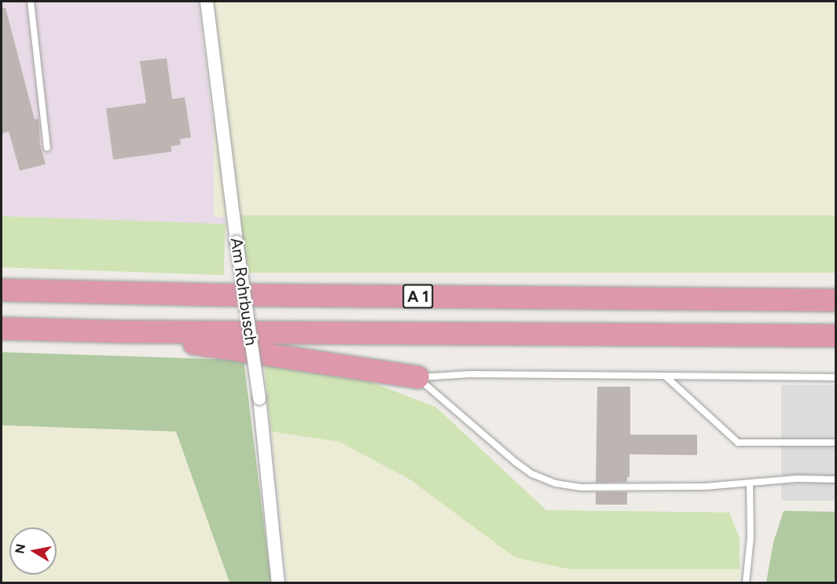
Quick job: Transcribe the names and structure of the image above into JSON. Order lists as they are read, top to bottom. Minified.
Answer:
{"streets":{"highway":["A 1"],"street":["Am Rohrbusch"]},"north":"left"}
